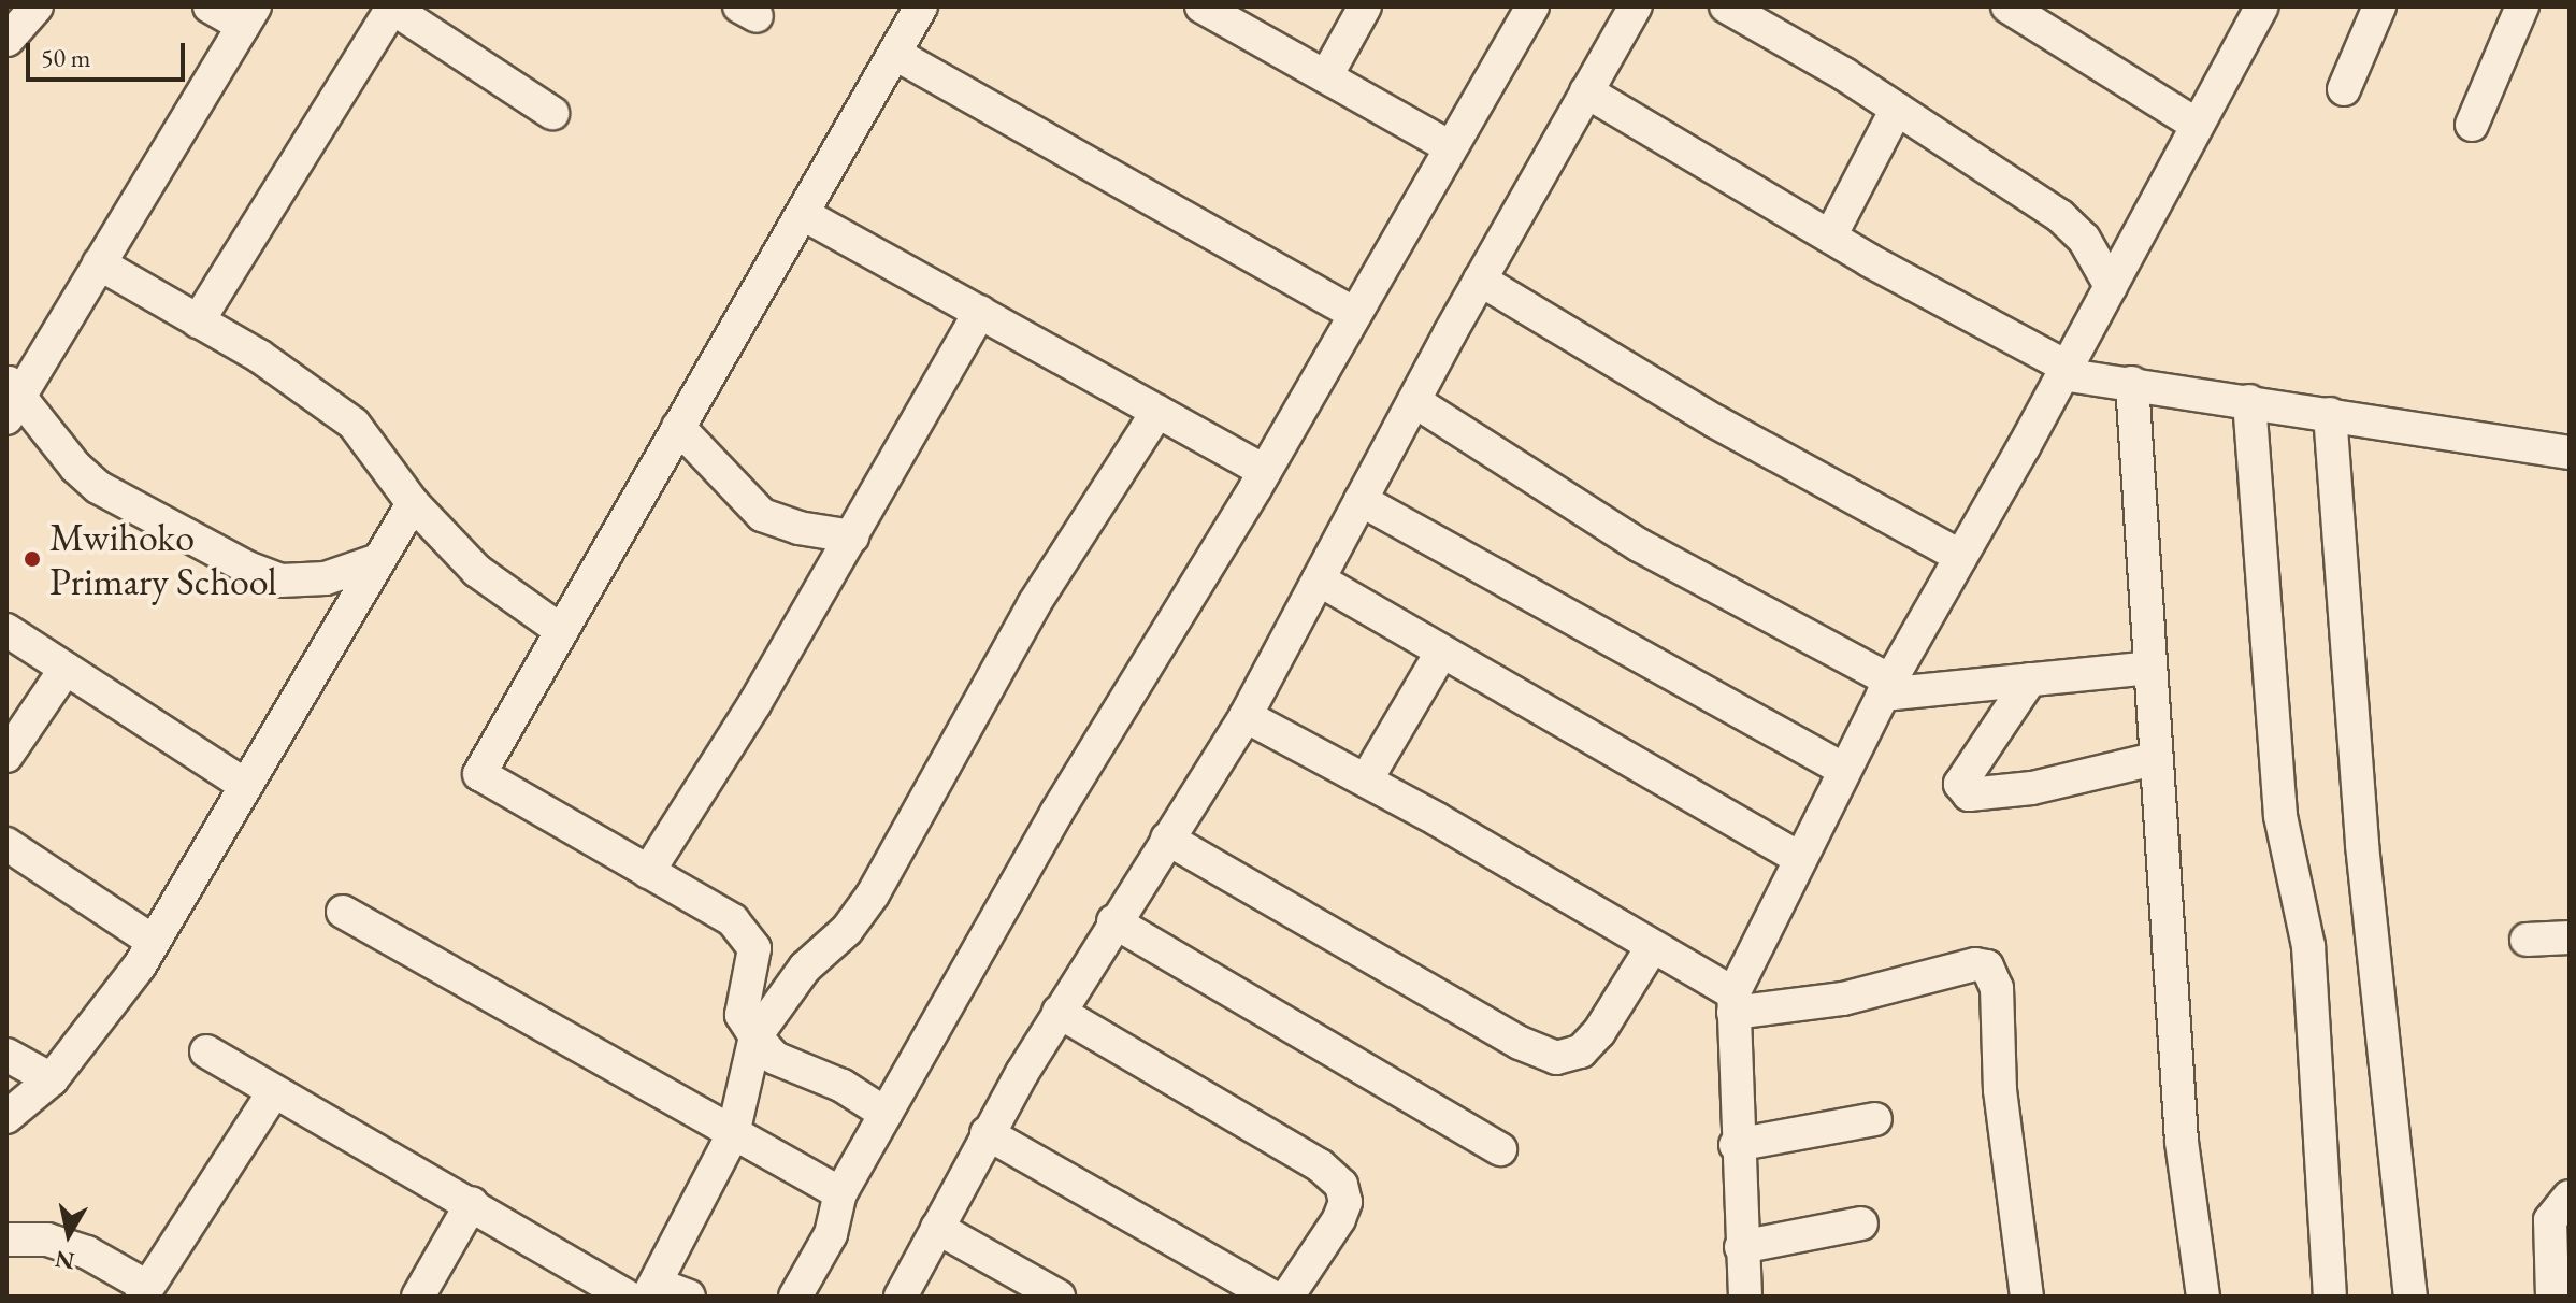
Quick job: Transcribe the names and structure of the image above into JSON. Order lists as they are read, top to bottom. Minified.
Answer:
{"places":["Mwihoko Primary School"],"scale_bar":"50 m","north":"bottom"}
